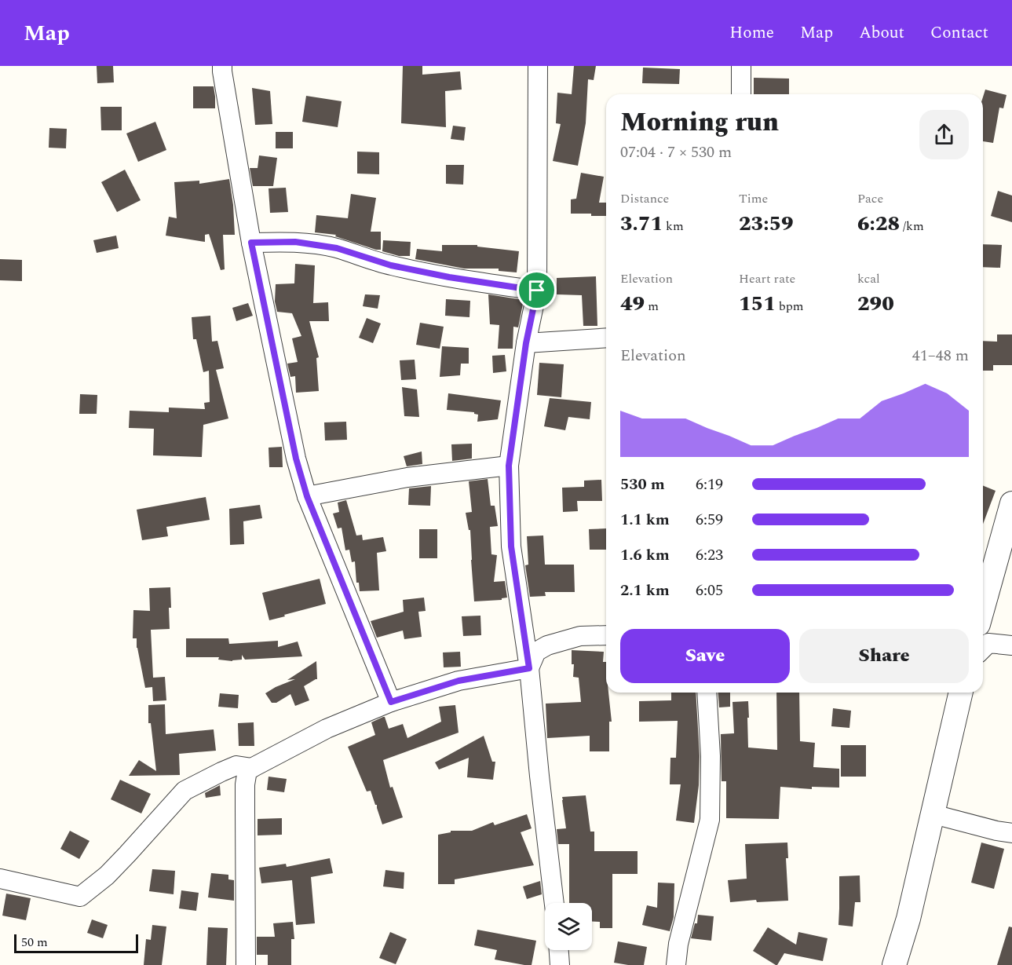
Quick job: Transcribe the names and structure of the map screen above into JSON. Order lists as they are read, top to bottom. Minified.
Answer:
{"scale_bar":"50 m","page":{"header":"Map","nav":["Home","Map","About","Contact"],"heading":["Morning run","07:04 · 7 × 530 m"],"stats":[["Distance","3.71 km"],["Time","23:59"],["Pace","6:28 /km"],["Elevation","49 m"],["Heart rate","151 bpm"],["kcal","290"]],"chart":["Elevation","41–48 m"],"list":[{"name":"530 m","note":"6:19"},{"name":"1.1 km","note":"6:59"},{"name":"1.6 km","note":"6:23"},{"name":"2.1 km","note":"6:05"}],"buttons":["Save","Share"],"scale":"50 m"}}
